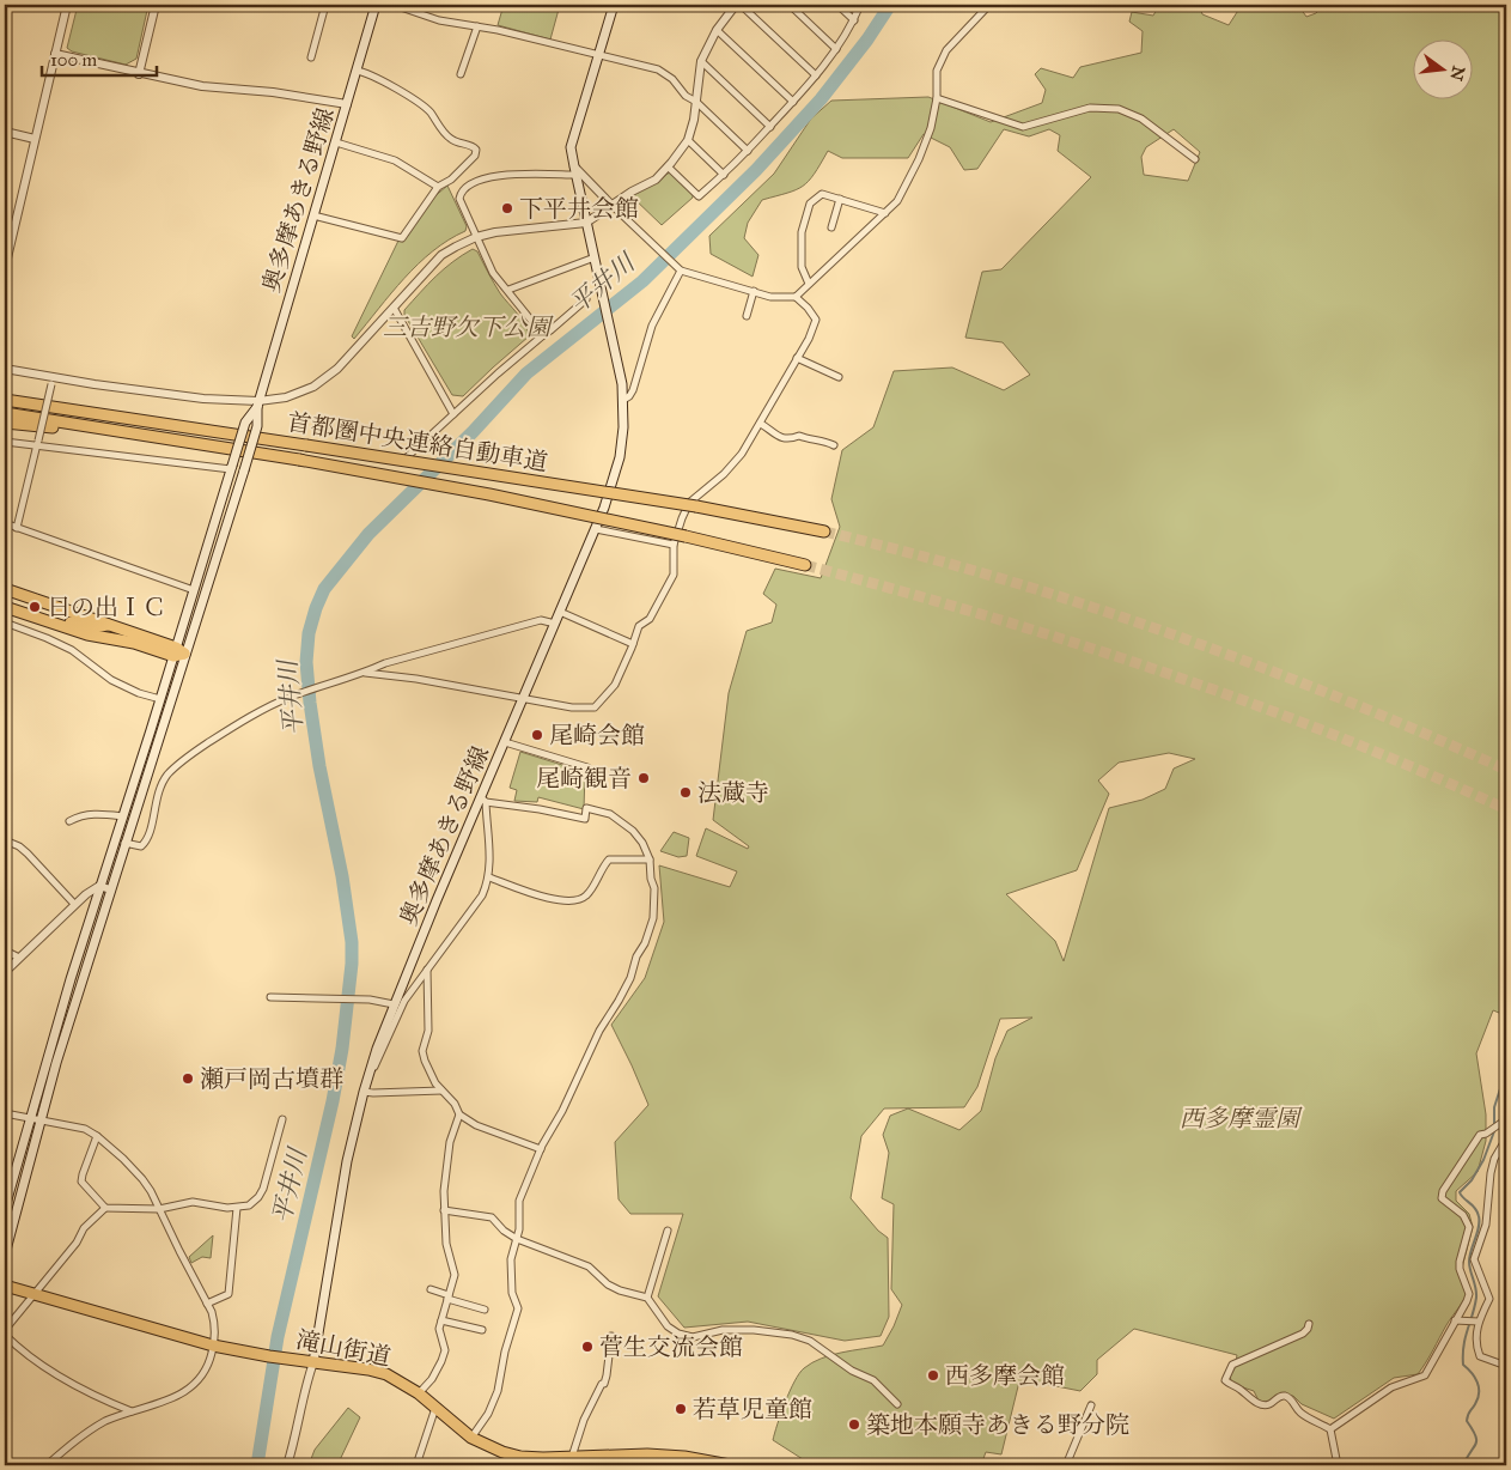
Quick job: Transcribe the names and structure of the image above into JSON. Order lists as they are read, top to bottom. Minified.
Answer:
{"streets":{"highway":["首都圏中央連絡自動車道","滝山街道"],"main road":["奥多摩あきる野線"]},"crossings":[["奥多摩あきる野線","滝山街道"]],"water":["平井川"],"parks":["三吉野欠下公園","西多摩霊園"],"places":["下平井会館","日の出ＩＣ","尾崎会館","尾崎観音","法蔵寺","瀬戸岡古墳群","菅生交流会館","西多摩会館","若草児童館","築地本願寺あきる野分院"],"scale_bar":"100 m","north":"right"}
